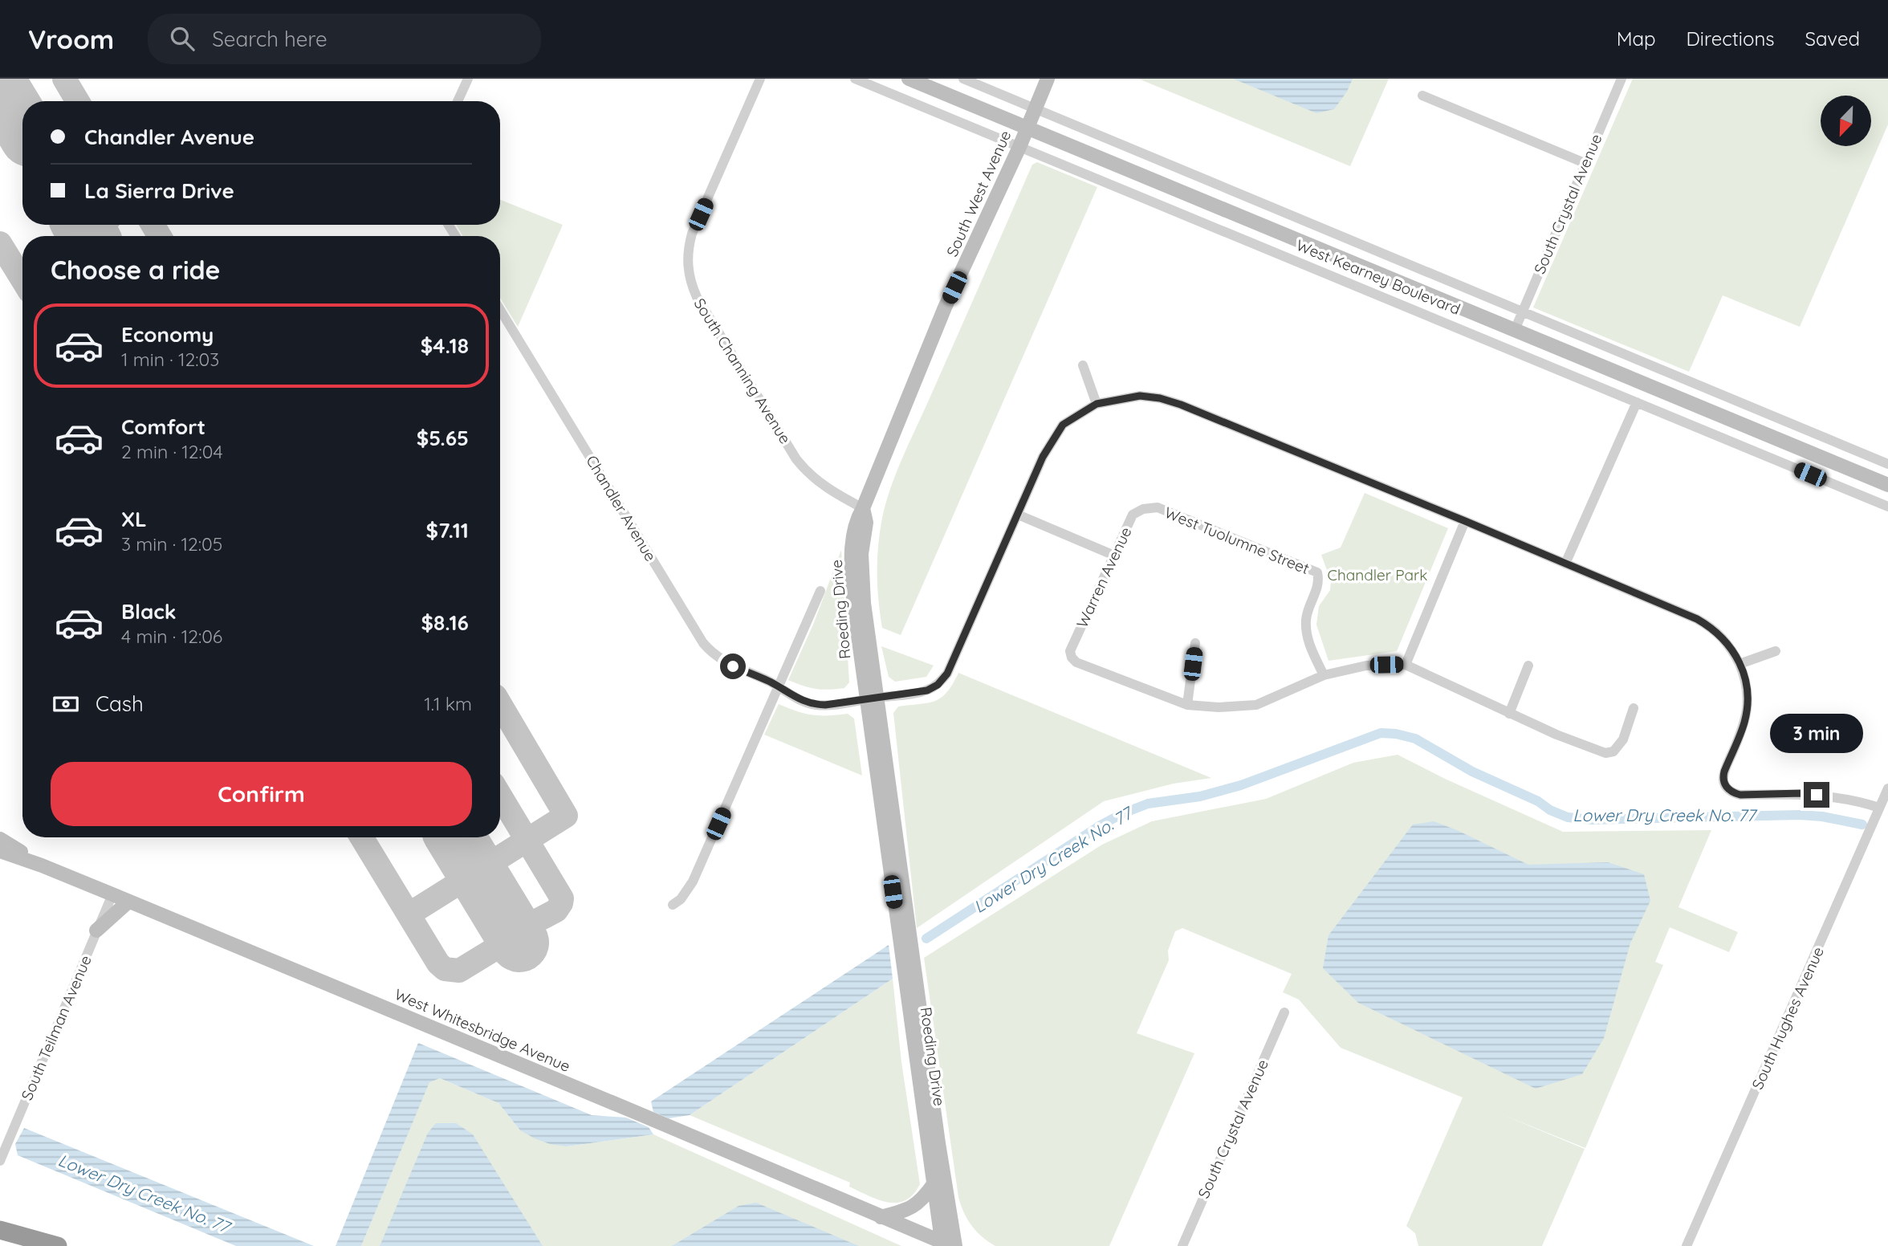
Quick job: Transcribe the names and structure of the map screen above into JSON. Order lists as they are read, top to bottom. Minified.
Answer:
{"streets":{"main road":["South West Avenue","West Kearney Boulevard","Roeding Drive","West Whitesbridge Avenue"],"street":["South Crystal Avenue","South Channing Avenue","Chandler Avenue","West Tuolumne Street","Warren Avenue","South Hughes Avenue","South Teilman Avenue"]},"crossings":[["South West Avenue","West Kearney Boulevard"],["South West Avenue","South Channing Avenue"],["South West Avenue","Roeding Drive"],["South Crystal Avenue","West Kearney Boulevard"],["South Channing Avenue","Roeding Drive"],["Chandler Avenue","Roeding Drive"],["West Tuolumne Street","Warren Avenue"],["Roeding Drive","West Whitesbridge Avenue"],["South Teilman Avenue","West Whitesbridge Avenue"]],"water":["Lower Dry Creek No. 77"],"parks":["Chandler Park"],"north":"bottom left","page":{"header":"Vroom","search":"Search here","nav":["Map","Directions","Saved"],"banner":["Chandler Avenue","La Sierra Drive"],"heading":"Choose a ride","list":[{"name":"Economy","note":"1 min · 12:03","value":"$4.18"},{"name":"Comfort","note":"2 min · 12:04","value":"$5.65"},{"name":"XL","note":"3 min · 12:05","value":"$7.11"},{"name":"Black","note":"4 min · 12:06","value":"$8.16"}],"pay":["Cash","1.1 km"],"bubble":"3 min","buttons":"Confirm"}}
